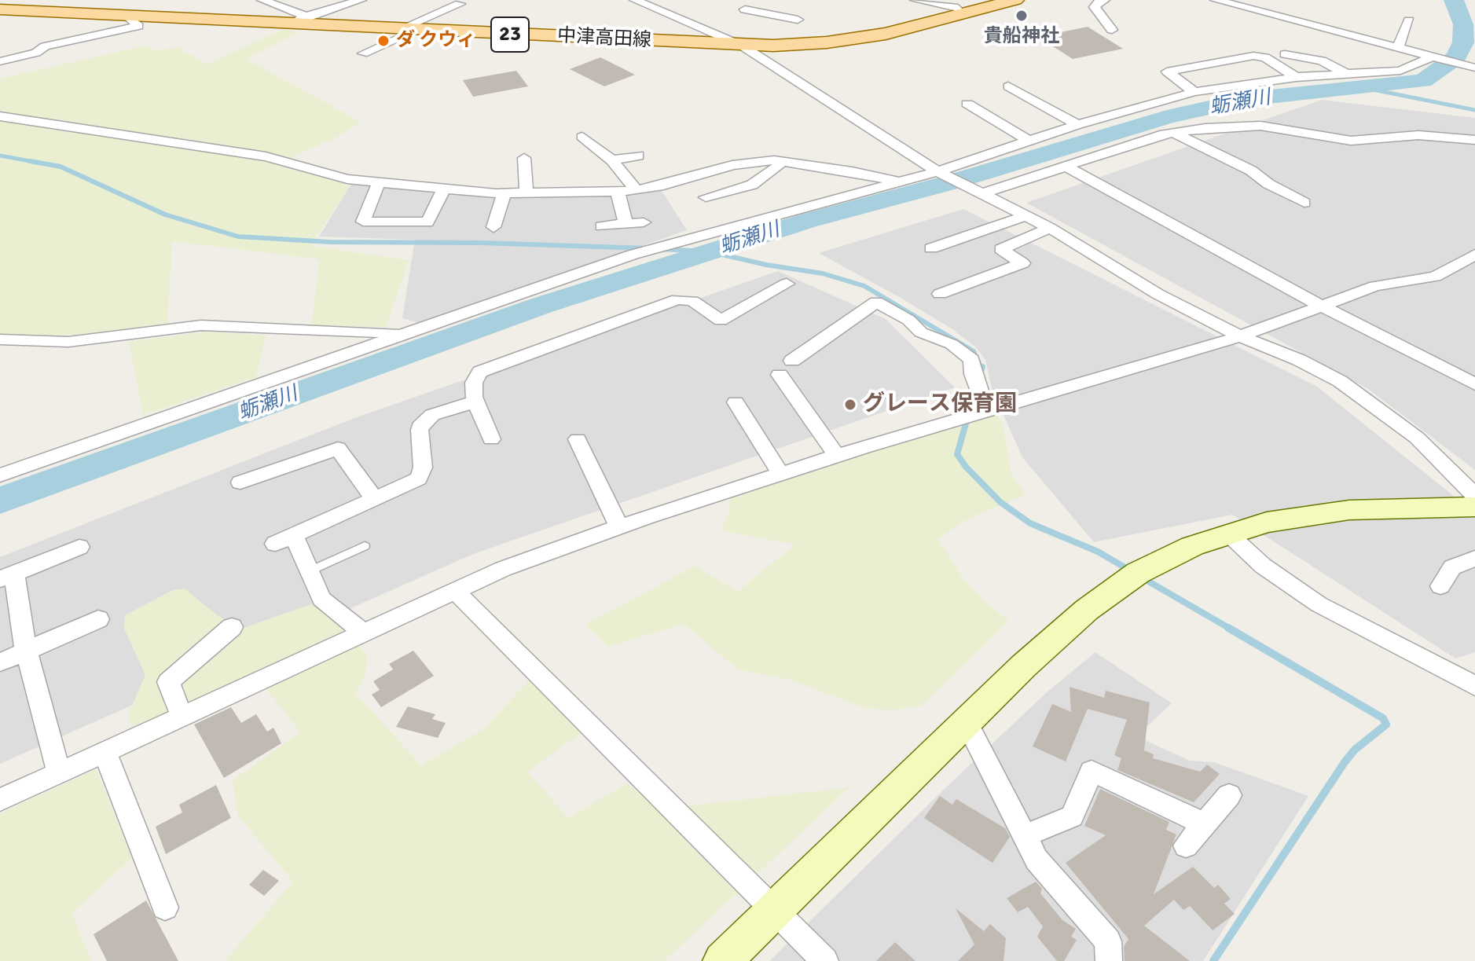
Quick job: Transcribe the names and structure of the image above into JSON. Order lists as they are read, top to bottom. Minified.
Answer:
{"streets":{"main road":["23","中津高田線"]},"water":["蛎瀬川"],"places":["貴船神社","ダ クウィ","グレース保育園"]}
